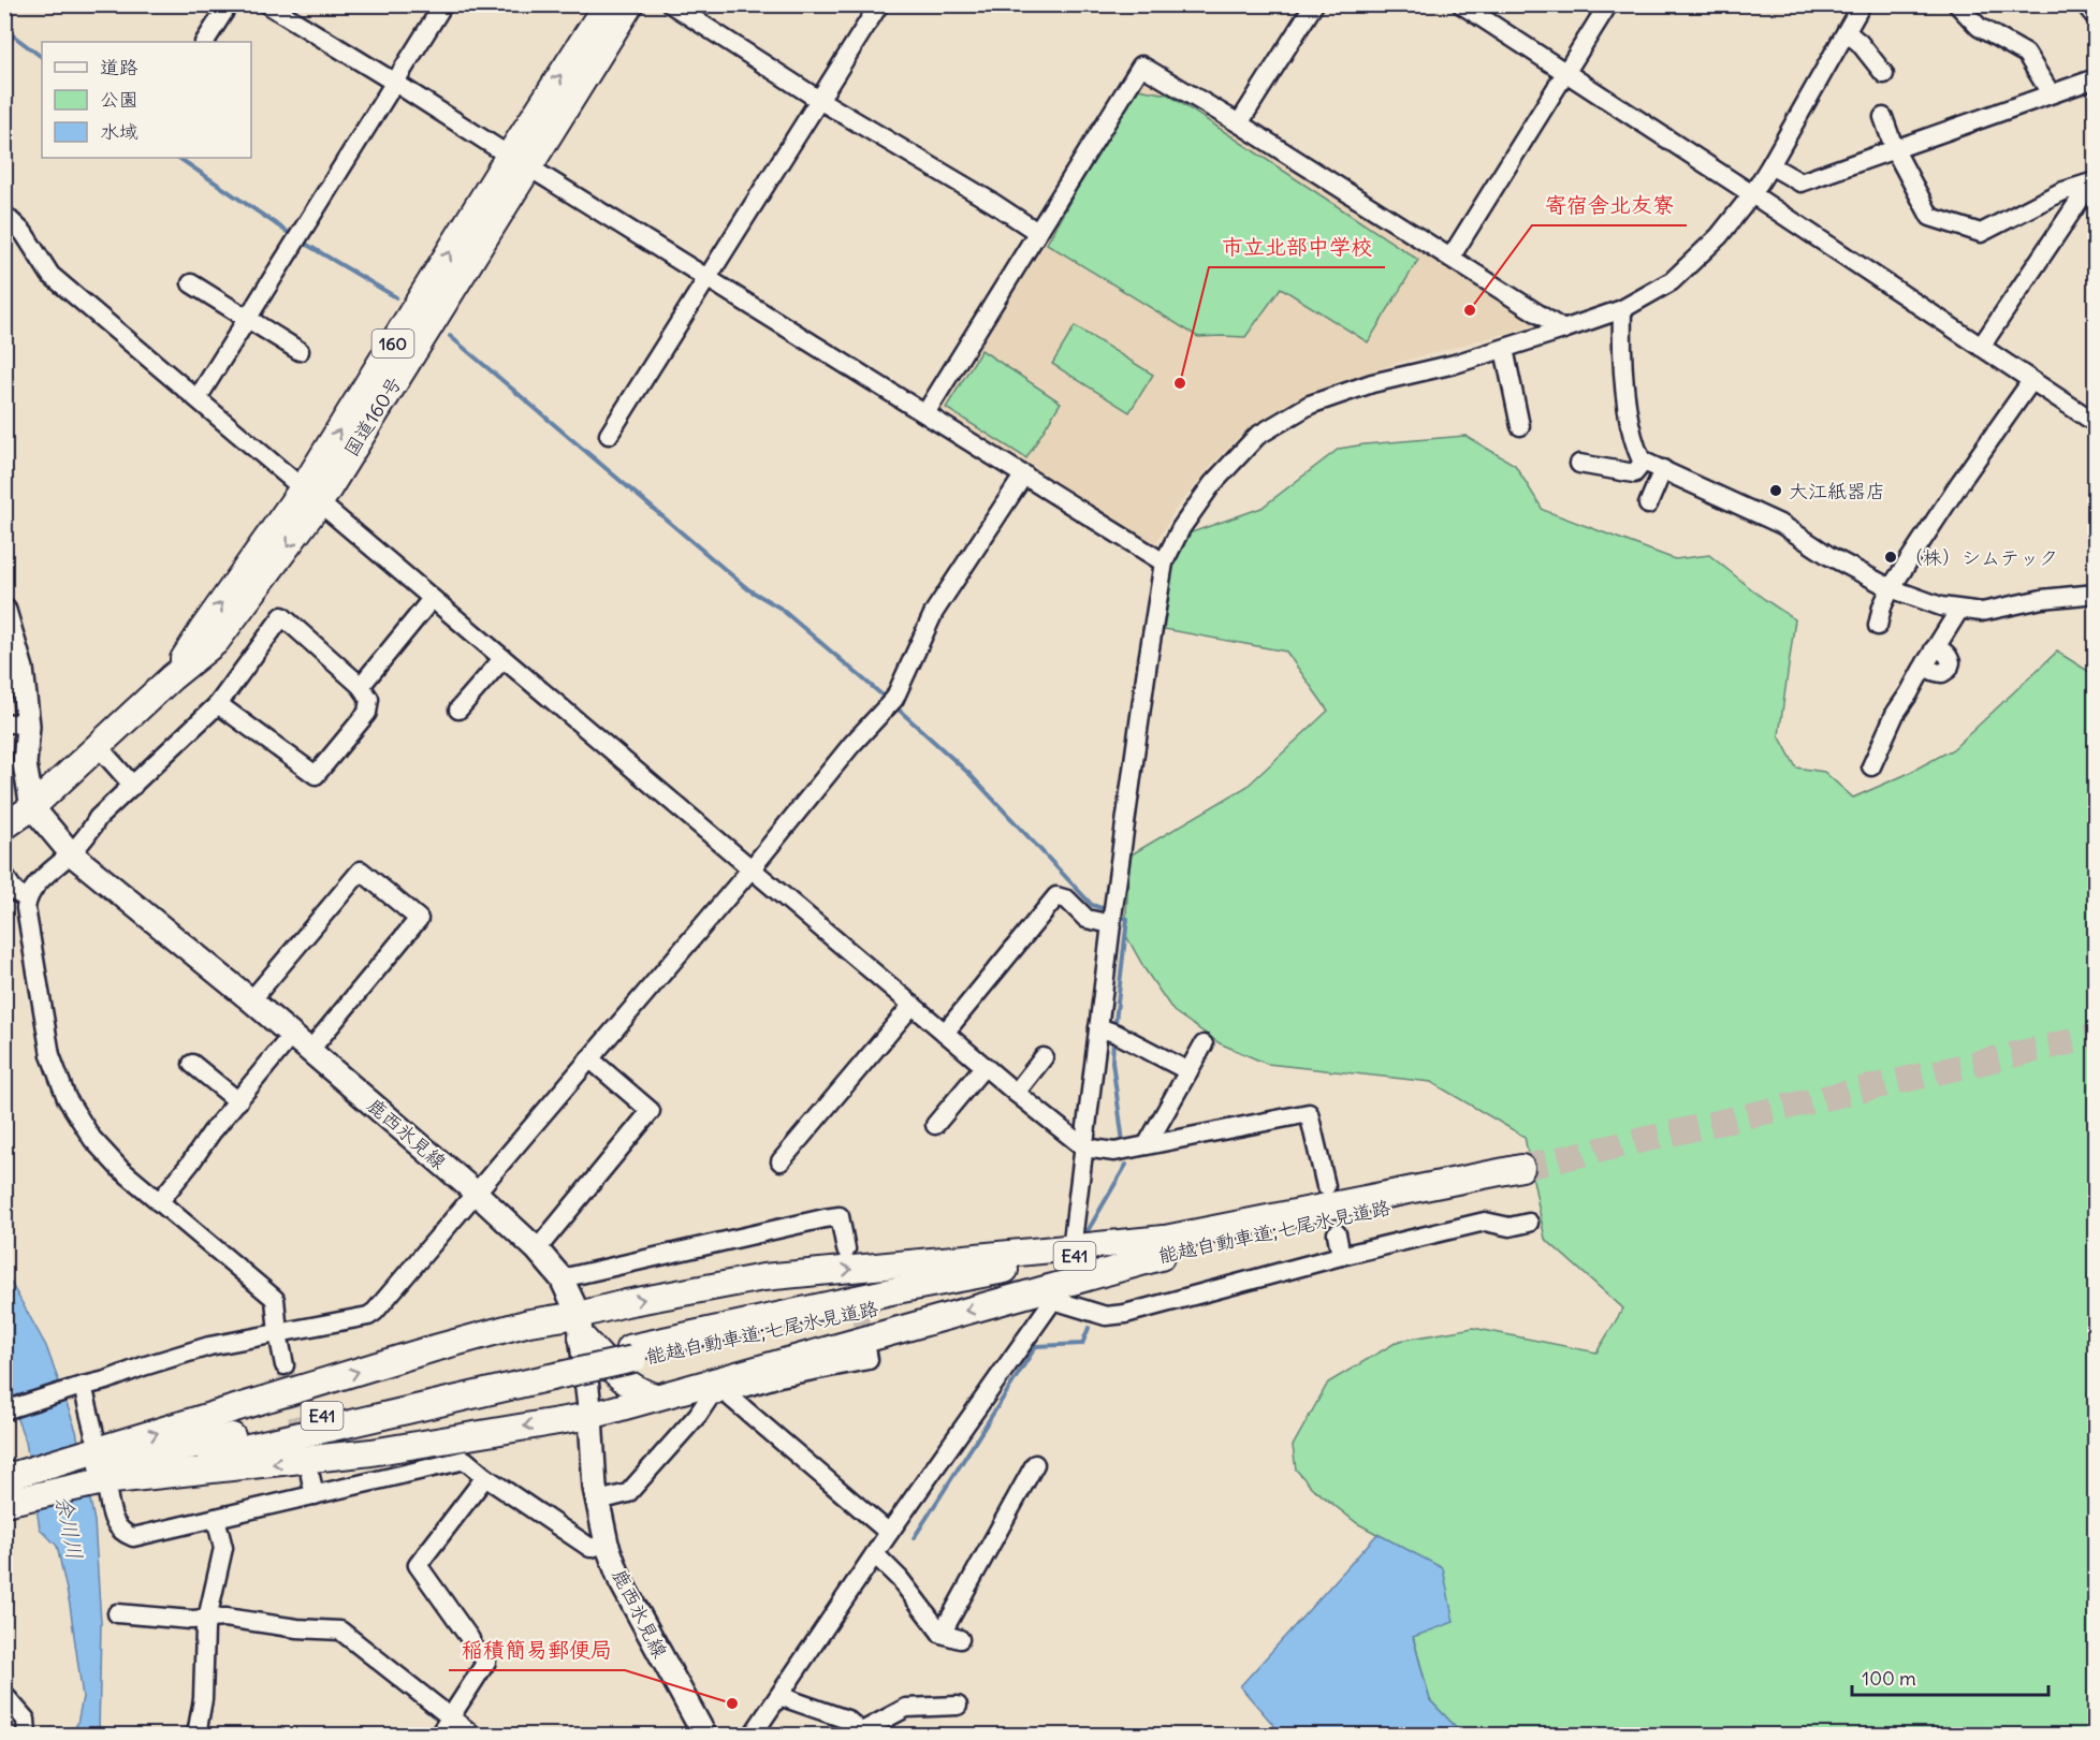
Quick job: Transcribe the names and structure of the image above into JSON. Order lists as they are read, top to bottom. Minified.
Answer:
{"streets":{"highway":["160","国道160号","能越自動車道;七尾氷見道路","E41"],"main road":["鹿西氷見線"]},"crossings":[["国道160号","鹿西氷見線"]],"water":["余川川"],"places":["寄宿舎北友寮","市立北部中学校","大江紙器店","（株）シムテック","稲積簡易郵便局"],"legend":["道路","公園","水域"],"scale_bar":"100 m"}
